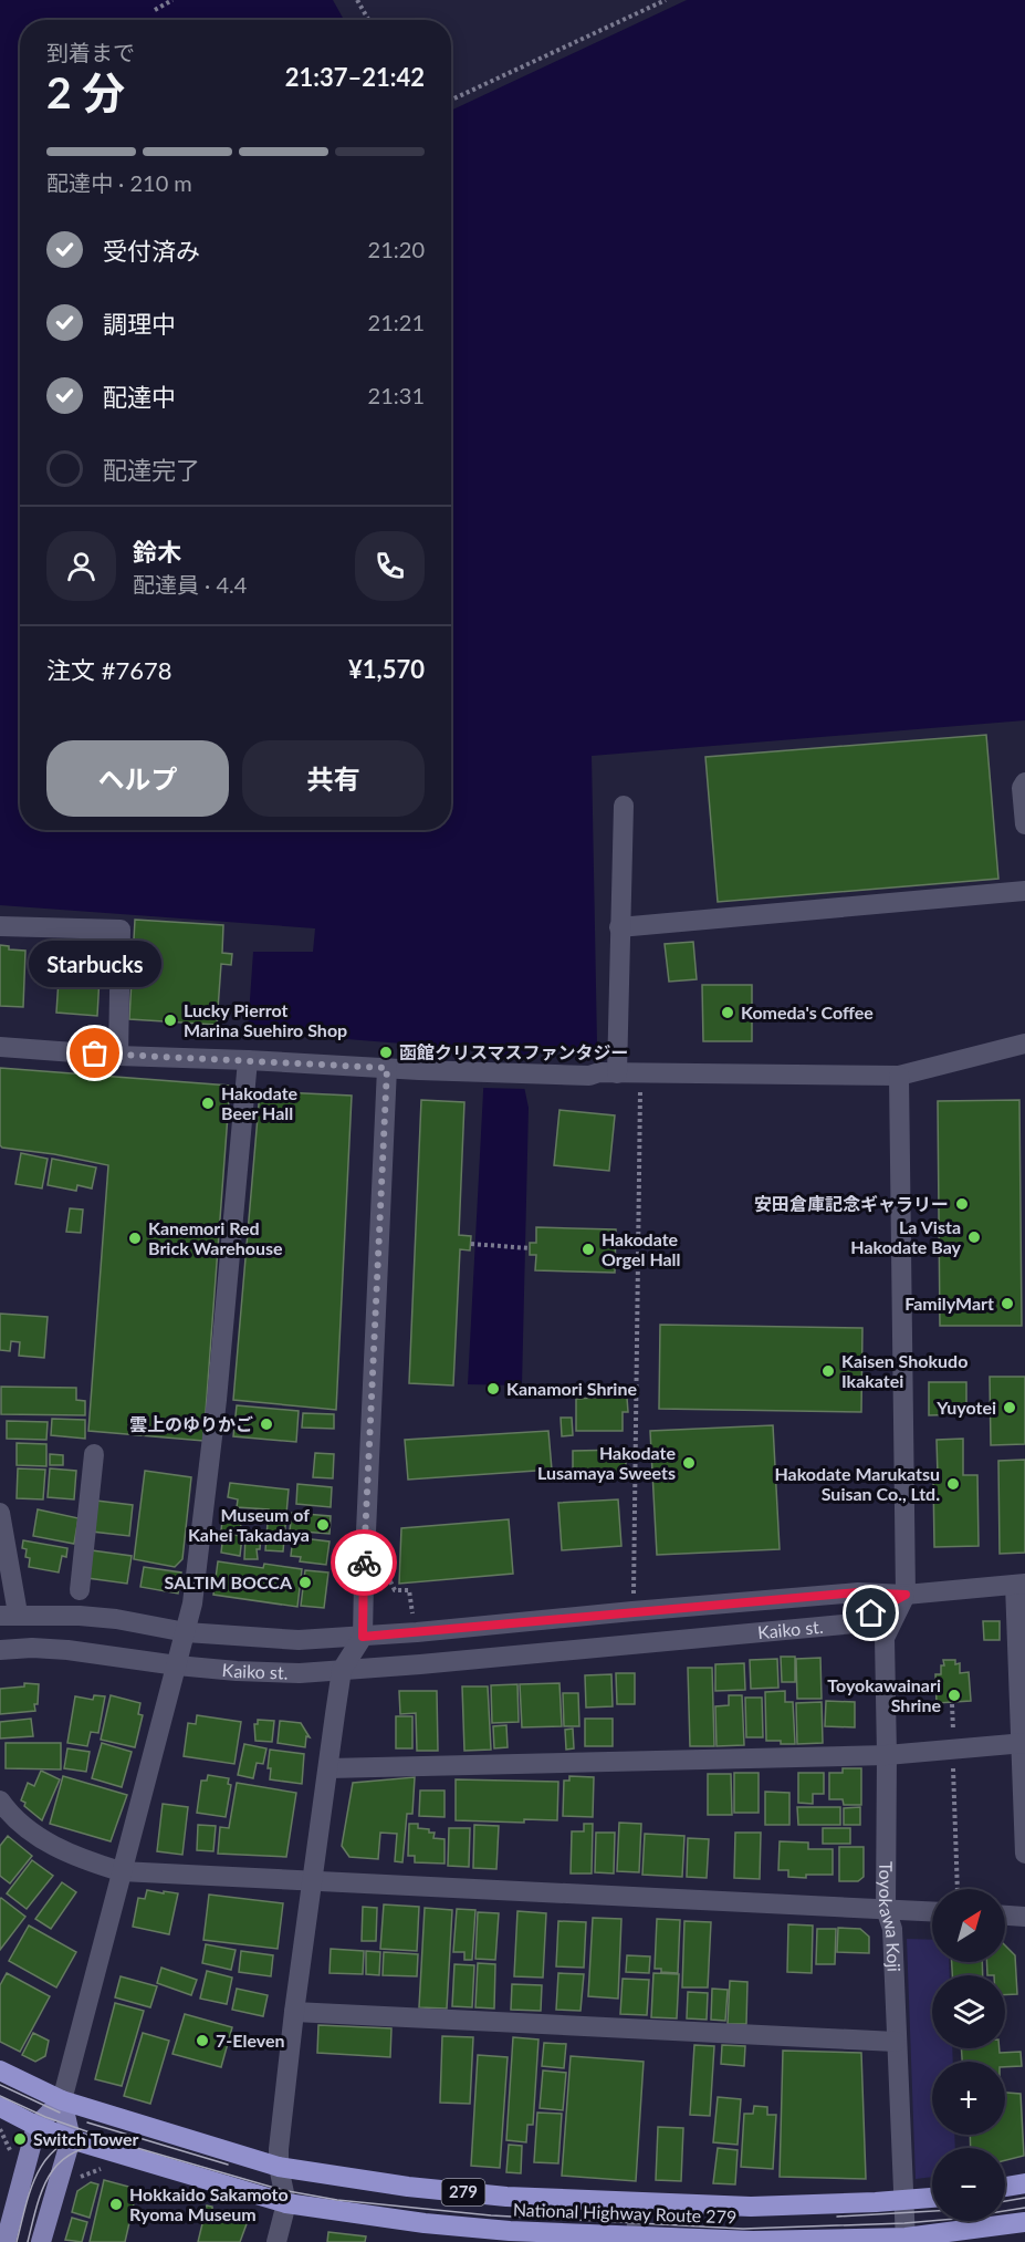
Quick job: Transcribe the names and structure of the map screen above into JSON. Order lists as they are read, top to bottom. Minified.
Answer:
{"streets":{"highway":["279","National Highway Route 279"],"street":["Kaiko st.","Toyokawa Koji"]},"crossings":[["Kaiko st.","Toyokawa Koji"],["Toyokawa Koji","National Highway Route 279"]],"places":["Komeda's Coffee","Lucky Pierrot Marina Suehiro Shop","函館クリスマスファンタジー","Starbucks","Hakodate Beer Hall","安田倉庫記念ギャラリー","La Vista Hakodate Bay","Kanemori Red Brick Warehouse","Hakodate Orgel Hall","FamilyMart","Kaisen Shokudo Ikakatei","Kanamori Shrine","Yuyotei","雲上のゆりかご","Hakodate Lusamaya Sweets","Hakodate Marukatsu Suisan Co., Ltd.","Museum of Kahei Takadaya","SALTIM BOCCA","Toyokawainari Shrine","7-Eleven","Switch Tower","Hokkaido Sakamoto Ryoma Museum"],"north":"top right","page":{"heading":["2 分","到着まで","21:37–21:42"],"panel":["鈴木","配達員 · 4.4","注文 #7678","¥1,570"],"bar":"配達中 · 210 m","list":[["受付済み","21:20"],["調理中","21:21"],["配達中","21:31"],"配達完了"],"buttons":["ヘルプ","共有"],"bubble":"Starbucks","map_buttons":["+","−"]}}
